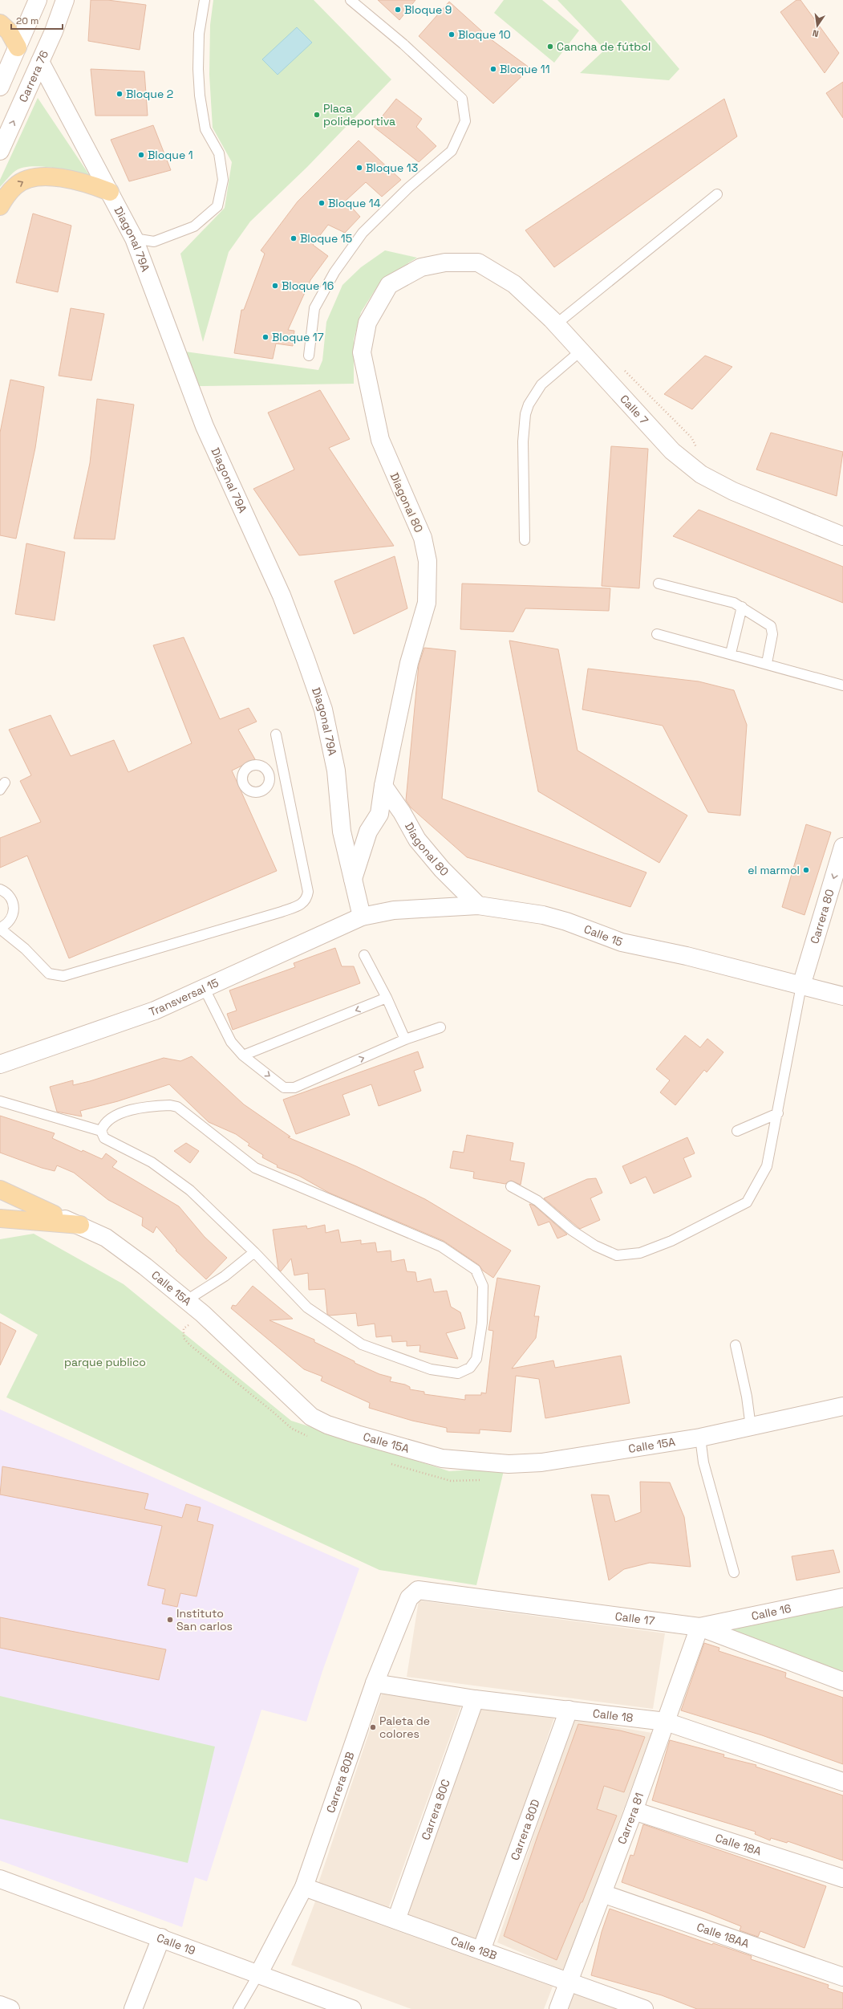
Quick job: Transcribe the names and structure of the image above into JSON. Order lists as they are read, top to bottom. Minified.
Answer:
{"streets":{"street":["Carrera 76","Diagonal 79A","Calle 7","Diagonal 80","Carrera 80","Calle 15","Transversal 15","Calle 15A","Calle 16","Calle 17","Calle 18","Carrera 80B","Carrera 80C","Carrera 81","Carrera 80D","Calle 18A","Calle 18AA","Calle 19","Calle 18B"]},"crossings":[["Carrera 76","Diagonal 79A"],["Diagonal 79A","Diagonal 80"],["Diagonal 79A","Calle 15"],["Diagonal 79A","Transversal 15"],["Calle 7","Diagonal 80"],["Diagonal 80","Calle 15"],["Carrera 80","Calle 15"],["Calle 15","Transversal 15"],["Calle 16","Calle 17"],["Calle 16","Carrera 81"],["Calle 17","Carrera 80B"],["Calle 17","Carrera 81"],["Calle 18","Carrera 80B"],["Calle 18","Carrera 80C"],["Calle 18","Carrera 81"],["Calle 18","Carrera 80D"],["Carrera 80B","Calle 19"],["Carrera 80B","Calle 18B"],["Carrera 80C","Calle 18B"],["Carrera 81","Calle 18A"],["Carrera 81","Calle 18AA"],["Carrera 81","Calle 18B"],["Carrera 80D","Calle 18B"]],"one_way":["Carrera 80"],"parks":["parque publico"],"places":["Bloque 9","Bloque 10","Cancha de fútbol","Bloque 11","Bloque 2","Placa polideportiva","Bloque 1","Bloque 13","Bloque 14","Bloque 15","Bloque 16","Bloque 17","el marmol","Instituto San carlos","Paleta de colores"],"scale_bar":"20 m","north":"bottom"}
